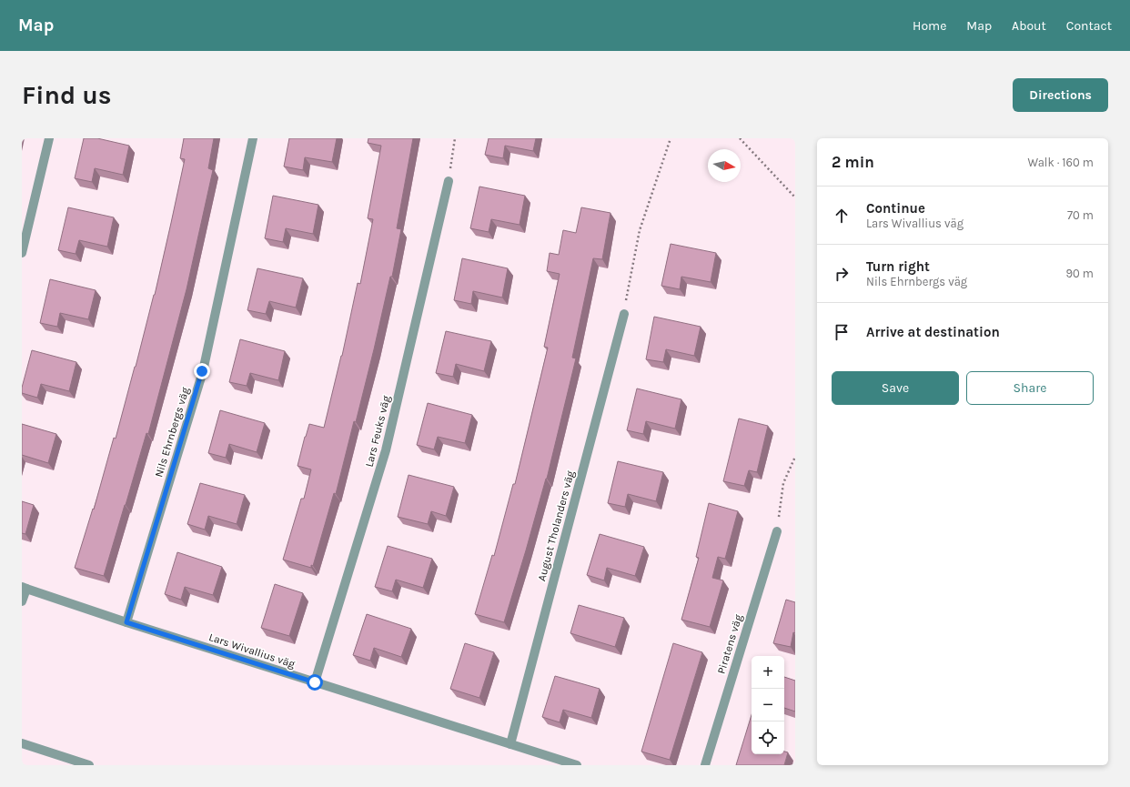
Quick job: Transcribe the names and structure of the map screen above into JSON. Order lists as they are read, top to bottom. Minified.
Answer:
{"streets":{"street":["Lars Feuks väg","Nils Ehrnbergs väg","August Tholanders väg","Piratens väg","Lars Wivallius väg"]},"crossings":[["Lars Feuks väg","Lars Wivallius väg"],["Nils Ehrnbergs väg","Lars Wivallius väg"],["August Tholanders väg","Lars Wivallius väg"]],"north":"right","page":{"header":"Map","nav":["Home","Map","About","Contact"],"buttons":["Directions",["Save","Share"]],"title":"Find us","heading":["2 min","Walk · 160 m"],"list":[["Continue","Lars Wivallius väg","70 m"],["Turn right","Nils Ehrnbergs väg","90 m"],"Arrive at destination"],"map_buttons":["+","−"]}}
